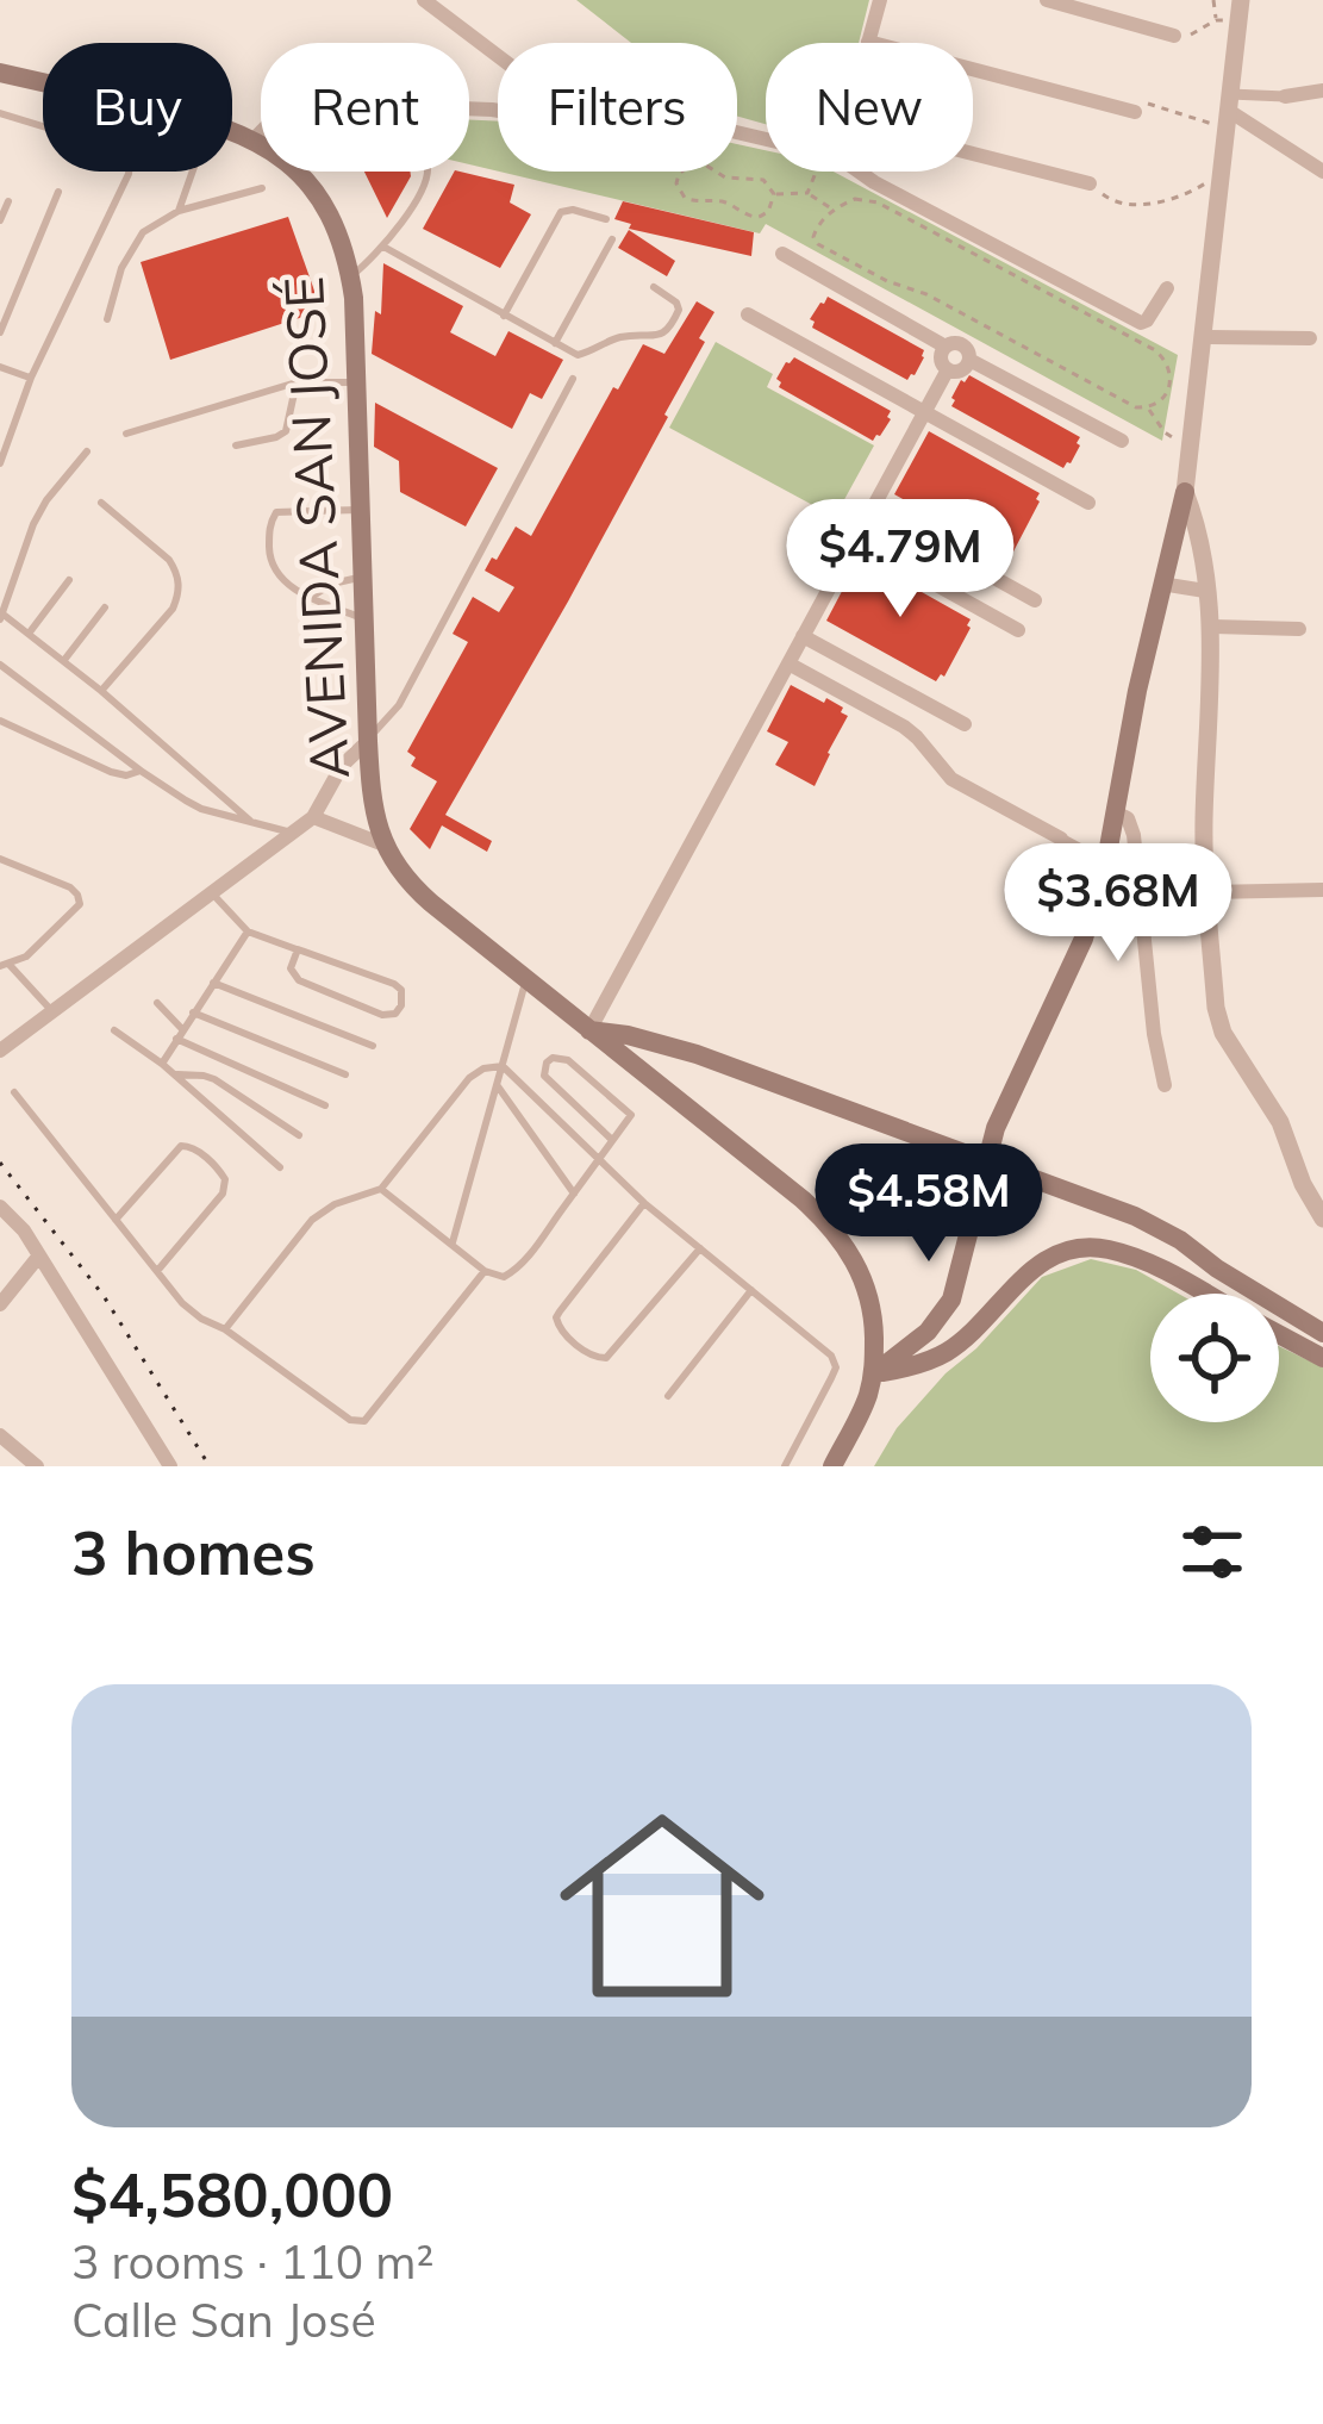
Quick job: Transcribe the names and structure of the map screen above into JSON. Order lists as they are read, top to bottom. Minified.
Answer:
{"streets":{"main road":["AVENIDA SAN JOSÉ"]},"page":{"chip":["Buy","Rent","Filters","New"],"price":["$4.79M","$3.68M","$4.58M"],"heading":"3 homes","list":[{"name":"$4,580,000","note":"3 rooms · 110 m² · Calle San José"}]}}
